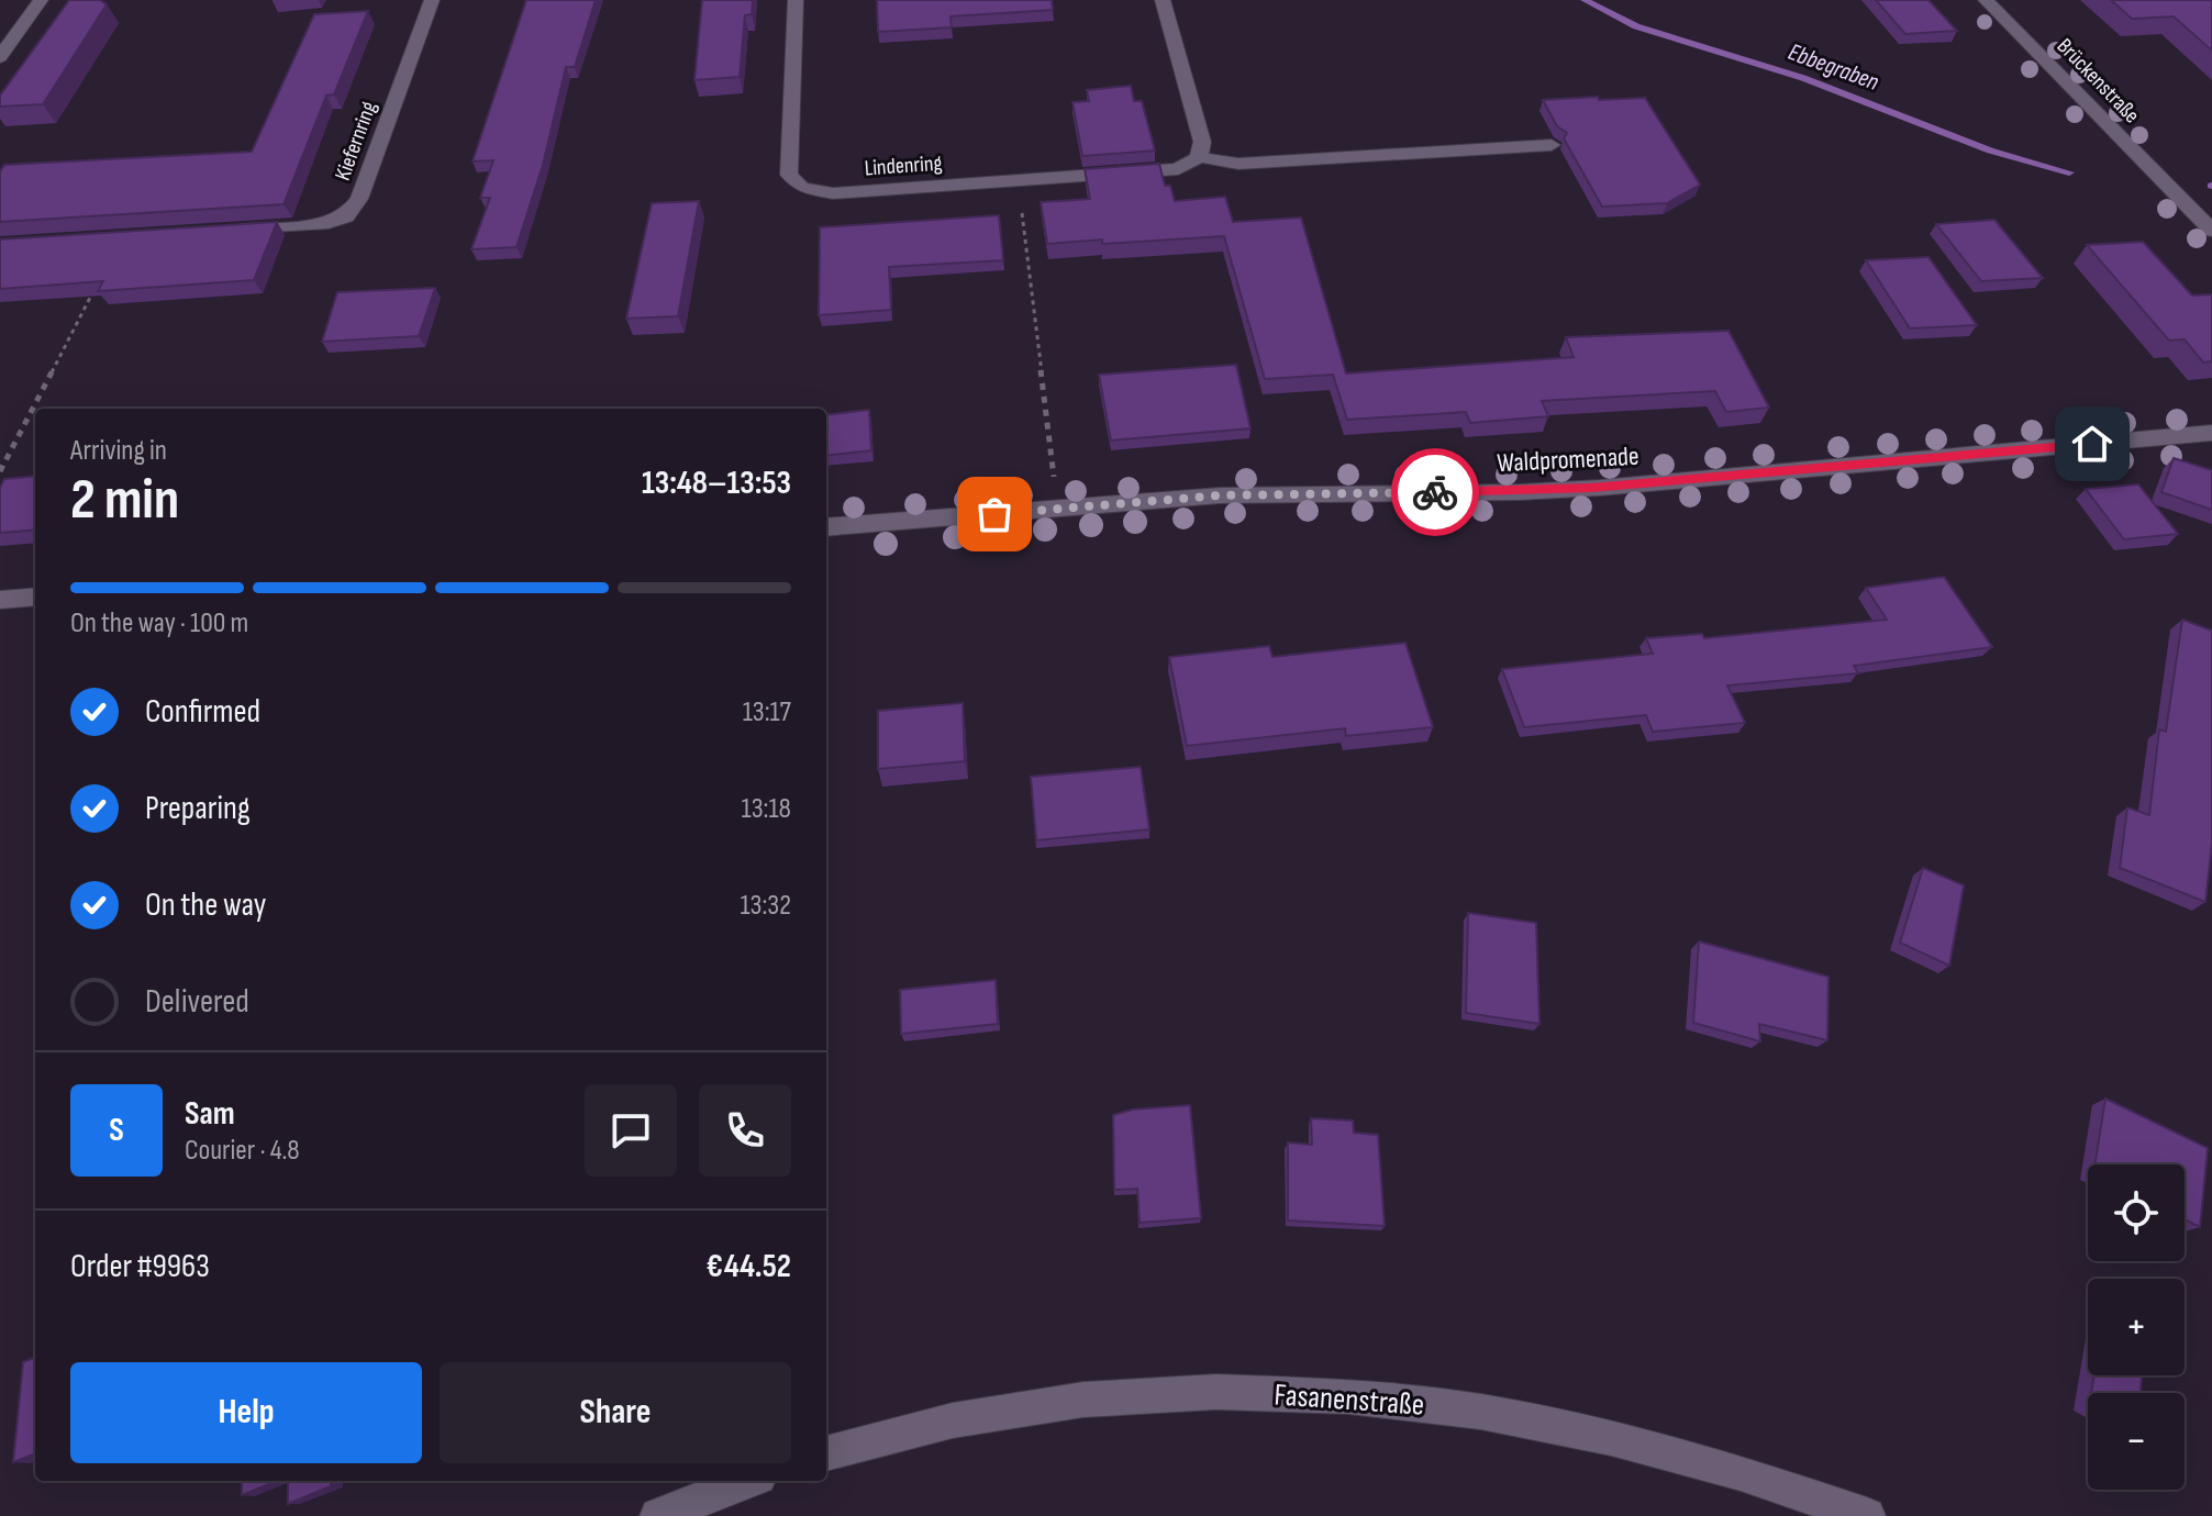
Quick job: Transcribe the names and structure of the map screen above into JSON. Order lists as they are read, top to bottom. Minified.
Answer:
{"streets":{"street":["Brückenstraße","Kiefernring","Lindenring","Waldpromenade","Fasanenstraße"]},"water":["Ebbegraben"],"page":{"heading":["2 min","Arriving in","13:48–13:53"],"panel":["Sam","Courier · 4.8","Order #9963","€44.52"],"bar":"On the way · 100 m","list":[["Confirmed","13:17"],["Preparing","13:18"],["On the way","13:32"],"Delivered"],"round":"S","map_buttons":["+","−"],"buttons":["Help","Share"]}}
